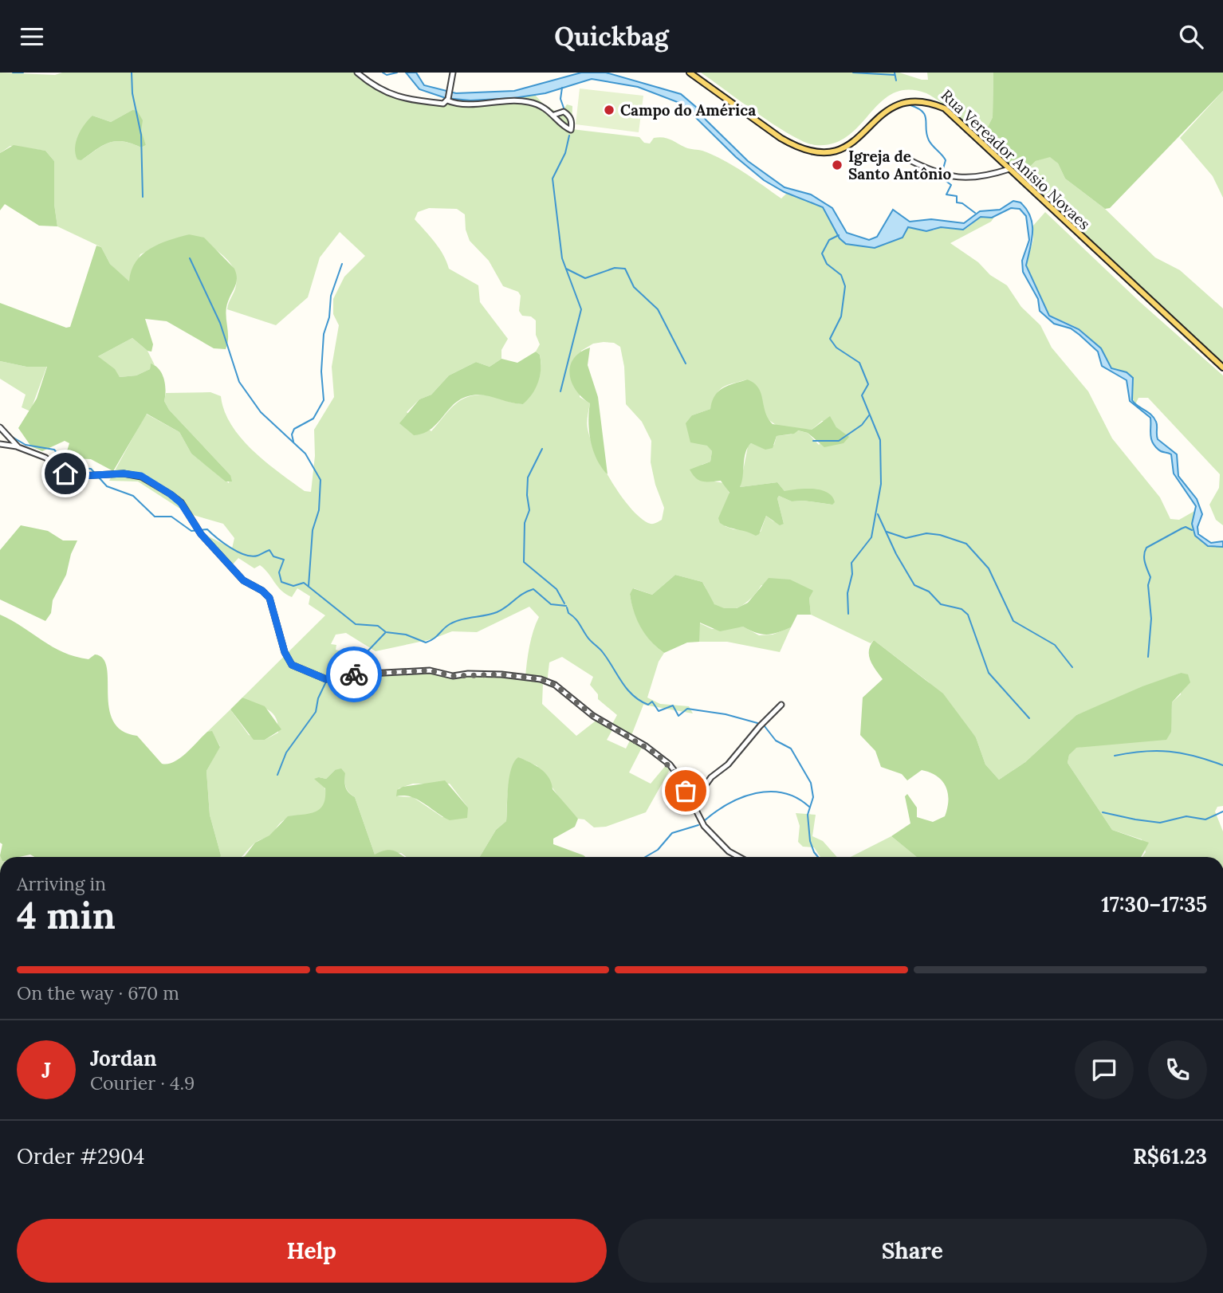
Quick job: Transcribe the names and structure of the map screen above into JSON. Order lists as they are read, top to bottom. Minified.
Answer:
{"streets":{"main road":["Rua Vereador Anísio Novaes"]},"places":["Campo do América","Igreja de Santo Antônio"],"page":{"header":"Quickbag","heading":["4 min","Arriving in","17:30–17:35"],"panel":["Jordan","Courier · 4.9","Order #2904","R$61.23"],"bar":"On the way · 670 m","round":"J","buttons":["Help","Share"]}}
